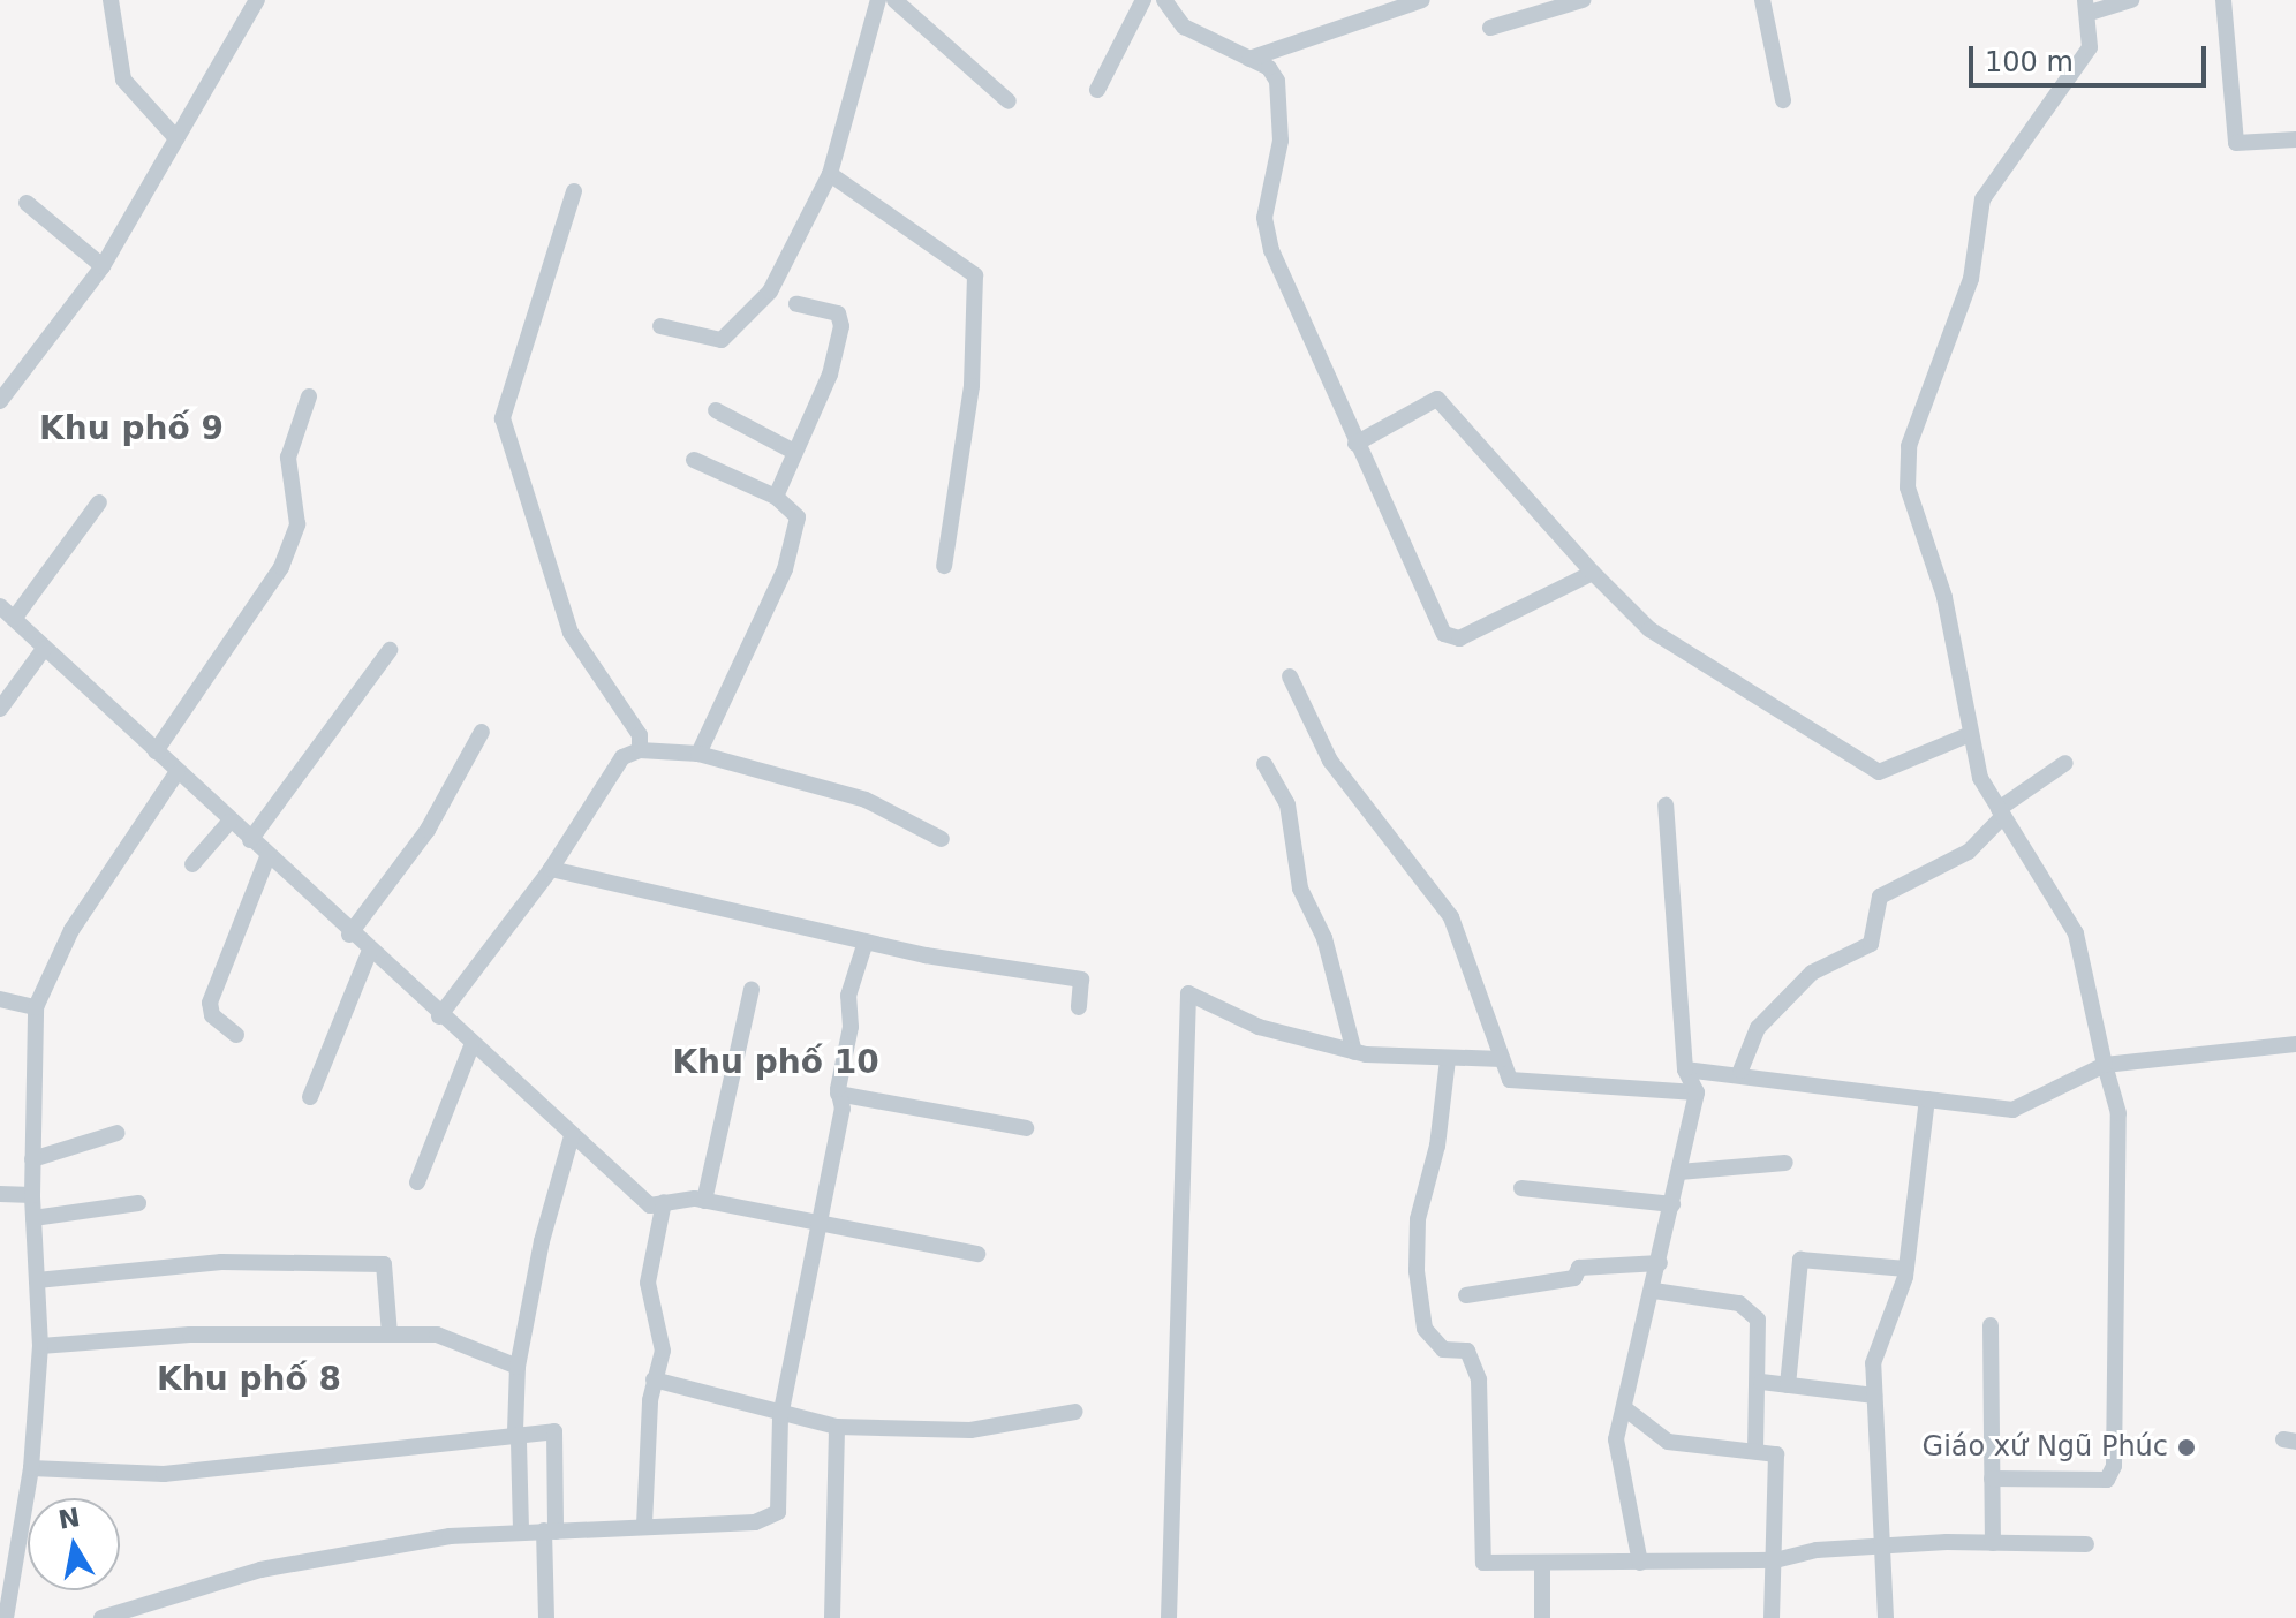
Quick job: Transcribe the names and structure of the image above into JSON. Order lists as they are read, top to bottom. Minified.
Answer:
{"districts":["Khu phố 9","Khu phố 10","Khu phố 8"],"places":["Giáo xứ Ngũ Phúc"],"scale_bar":"100 m","north":"top"}
